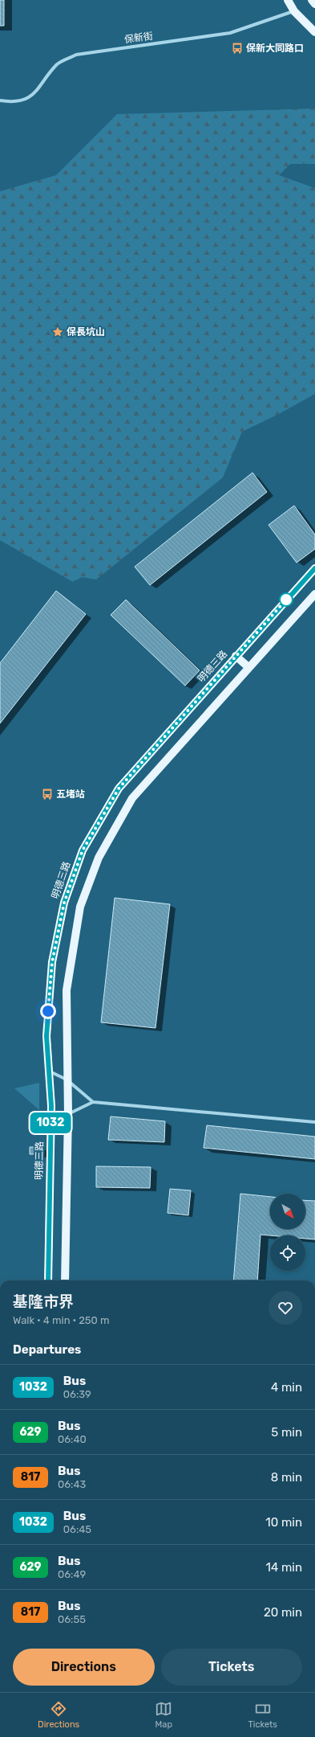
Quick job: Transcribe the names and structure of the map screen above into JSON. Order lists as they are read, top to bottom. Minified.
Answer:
{"streets":{"main road":["明德三路"],"street":["保新街"]},"places":{"bus stop":["保新大同路口","五堵站"],"place":["保長坑山"]},"lines":["bus line 1032"],"north":"bottom right","page":{"on_map":"1032","heading":[["基隆市界","Walk · 4 min · 250 m"],"Departures"],"list":[{"mark":"1032","name":"Bus","note":"06:39","value":"4 min"},{"mark":"629","name":"Bus","note":"06:40","value":"5 min"},{"mark":"817","name":"Bus","note":"06:43","value":"8 min"},{"mark":"1032","name":"Bus","note":"06:45","value":"10 min"},{"mark":"629","name":"Bus","note":"06:49","value":"14 min"},{"mark":"817","name":"Bus","note":"06:55","value":"20 min"}],"buttons":["Directions","Tickets"],"tabs":["Directions","Map","Tickets"]}}
